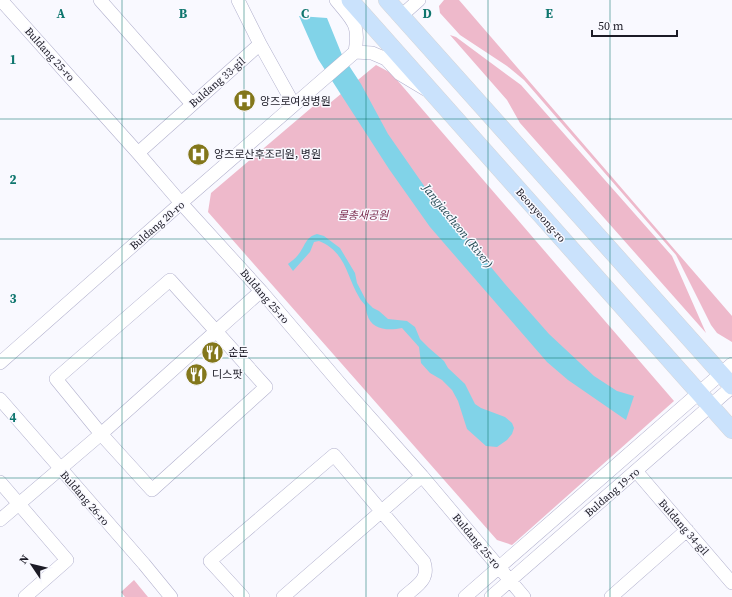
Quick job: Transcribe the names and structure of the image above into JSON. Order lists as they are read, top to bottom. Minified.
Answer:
{"streets":{"main road":["Beonyeong-ro"],"street":["Buldang 25-ro","Buldang 33-gil","Buldang 20-ro","Buldang 19-ro","Buldang 26-ro","Buldang 34-gil"]},"crossings":[["Buldang 25-ro","Buldang 33-gil"],["Buldang 25-ro","Buldang 20-ro"],["Buldang 25-ro","Buldang 19-ro"],["Beonyeong-ro","Buldang 19-ro"],["Buldang 19-ro","Buldang 34-gil"]],"water":["Jangjaecheon (River)"],"parks":["물총새공원"],"places":{"hospital":["앙즈로여성병원","앙즈로산후조리원, 병원"],"restaurant":["순돈","디스팟"]},"scale_bar":"50 m","north":"top left","grid":{"columns":["A","B","C","D","E"],"rows":["1","2","3","4"]}}
